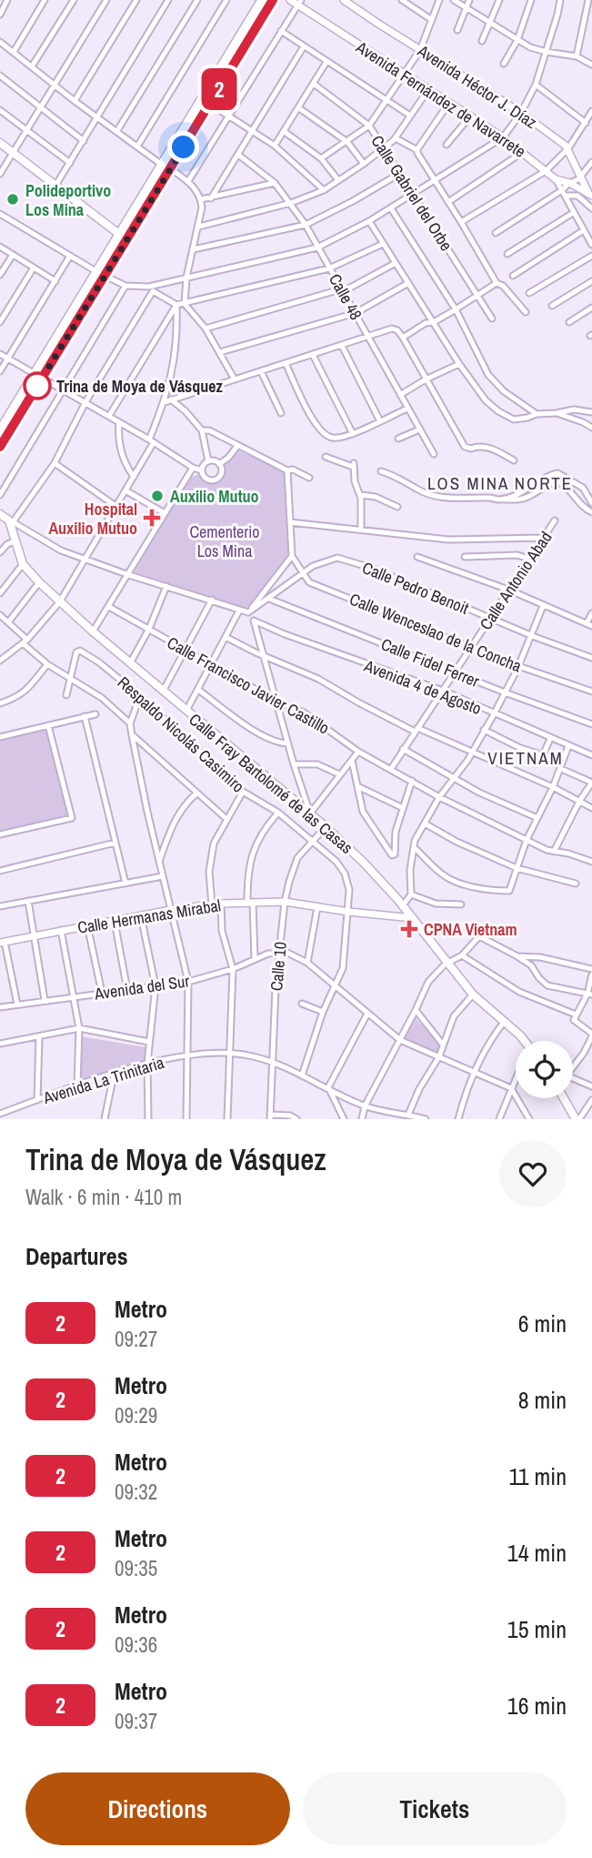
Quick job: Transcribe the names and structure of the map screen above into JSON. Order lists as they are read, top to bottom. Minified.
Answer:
{"streets":{"main road":["Calle Fray Bartolomé de las Casas"],"street":["Avenida Héctor J. Díaz","Avenida Fernández de Navarrete","Calle Gabriel del Orbe","Calle 48","Calle Antonio Abad","Calle Pedro Benoit","Calle Wenceslao de la Concha","Calle Fidel Ferrer","Calle Francisco Javier Castillo","Avenida 4 de Agosto","Respaldo Nicolás Casimiro","Calle Hermanas Mirabal","Calle 10","Avenida del Sur","Avenida La Trinitaria"]},"crossings":[["Avenida Héctor J. Díaz","Avenida Fernández de Navarrete"],["Calle Antonio Abad","Calle Pedro Benoit"],["Calle Antonio Abad","Calle Wenceslao de la Concha"],["Calle Antonio Abad","Calle Fidel Ferrer"],["Calle Antonio Abad","Calle Francisco Javier Castillo"],["Calle Antonio Abad","Avenida 4 de Agosto"],["Calle Pedro Benoit","Calle Wenceslao de la Concha"],["Calle Pedro Benoit","Calle Fidel Ferrer"],["Respaldo Nicolás Casimiro","Calle Hermanas Mirabal"],["Respaldo Nicolás Casimiro","Calle 10"],["Respaldo Nicolás Casimiro","Avenida La Trinitaria"],["Calle Fray Bartolomé de las Casas","Calle Hermanas Mirabal"],["Calle Fray Bartolomé de las Casas","Calle 10"],["Calle Hermanas Mirabal","Calle 10"],["Calle 10","Avenida del Sur"],["Calle 10","Avenida La Trinitaria"]],"districts":["LOS MINA NORTE","VIETNAM"],"parks":["Cementerio Los Mina"],"places":{"other":["Polideportivo Los Mina","Trina de Moya de Vásquez","Auxilio Mutuo"],"health":["Hospital Auxilio Mutuo","CPNA Vietnam"]},"lines":["metro line 2"],"page":{"on_map":"2","heading":[["Trina de Moya de Vásquez","Walk · 6 min · 410 m"],"Departures"],"list":[{"mark":"2","name":"Metro","note":"09:27","value":"6 min"},{"mark":"2","name":"Metro","note":"09:29","value":"8 min"},{"mark":"2","name":"Metro","note":"09:32","value":"11 min"},{"mark":"2","name":"Metro","note":"09:35","value":"14 min"},{"mark":"2","name":"Metro","note":"09:36","value":"15 min"},{"mark":"2","name":"Metro","note":"09:37","value":"16 min"}],"buttons":["Directions","Tickets"]}}
